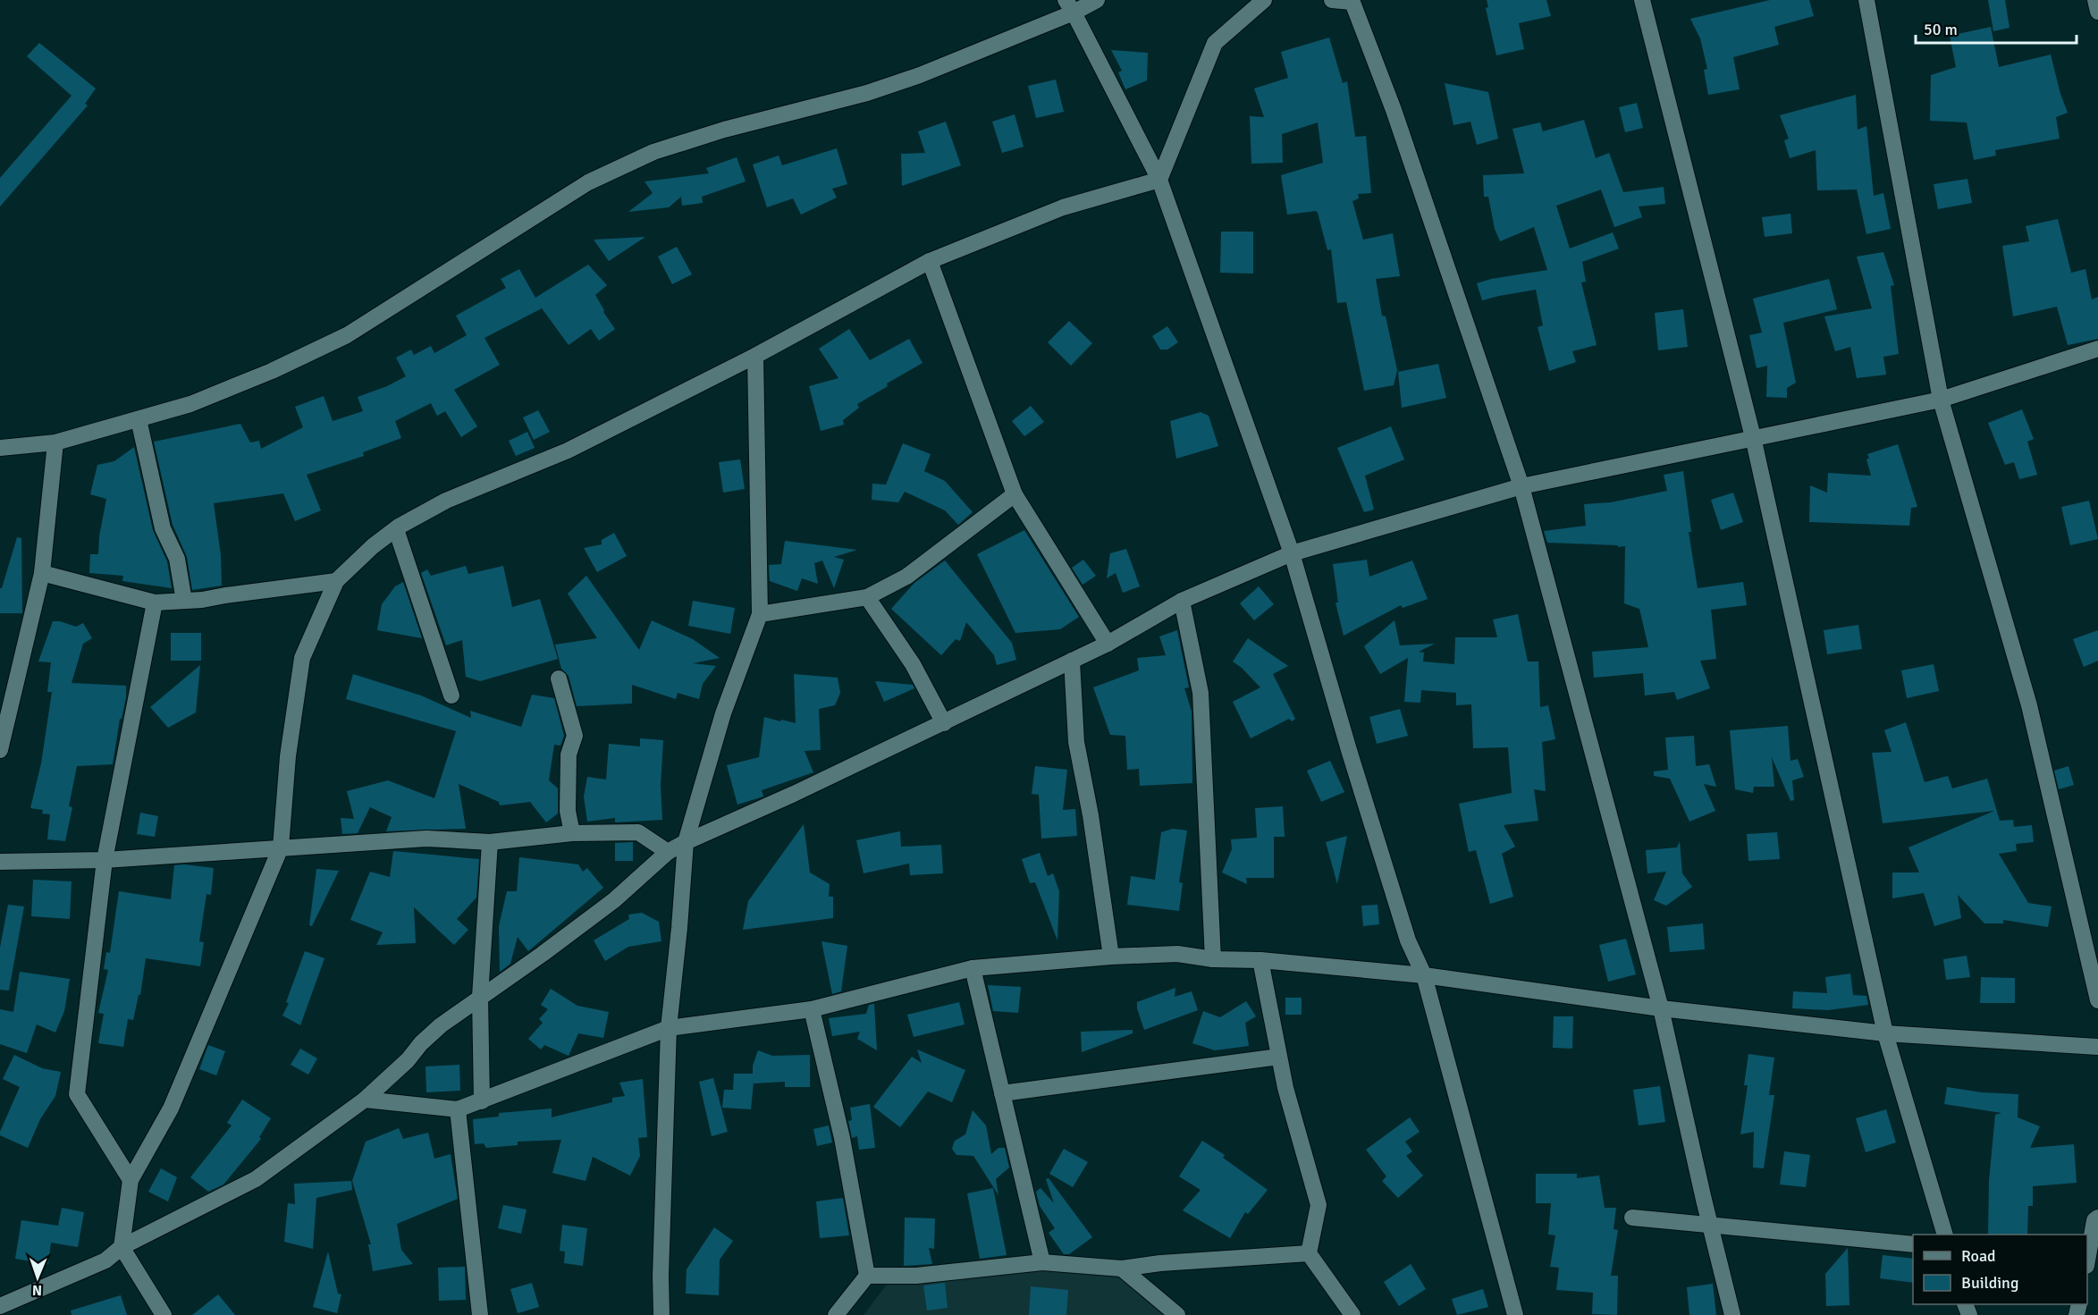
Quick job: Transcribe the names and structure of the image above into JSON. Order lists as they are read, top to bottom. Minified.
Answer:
{"legend":["Road","Building"],"scale_bar":"50 m","north":"bottom"}
